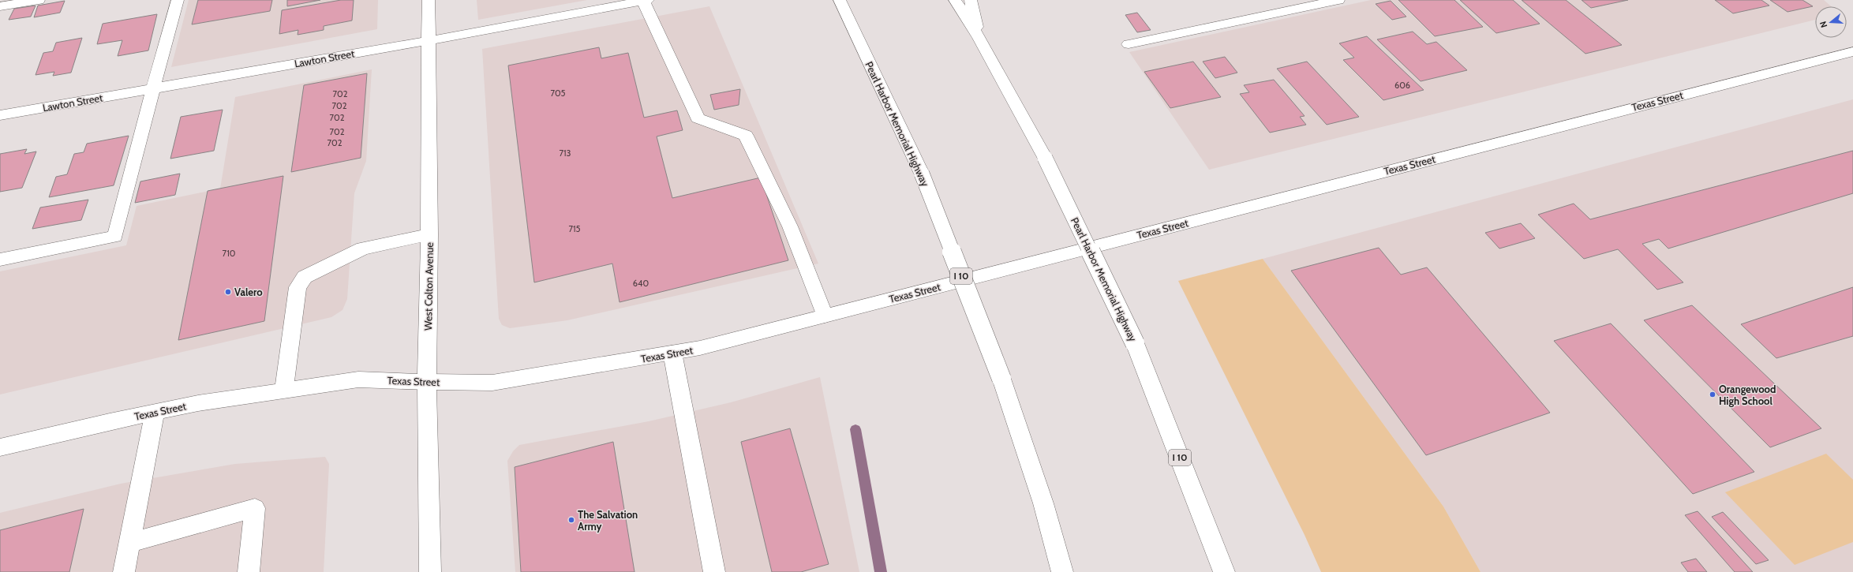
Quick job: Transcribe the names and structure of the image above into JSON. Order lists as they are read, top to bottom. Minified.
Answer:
{"streets":{"main road":["Lawton Street","Texas Street","Pearl Harbor Memorial Highway","I 10","West Colton Avenue"]},"crossings":[["Lawton Street","West Colton Avenue"],["Texas Street","West Colton Avenue"]],"places":["Valero","Orangewood High School","The Salvation Army"],"house_numbers":["606","705","702","702","702","702","702","713","715","710","640"],"north":"left"}
